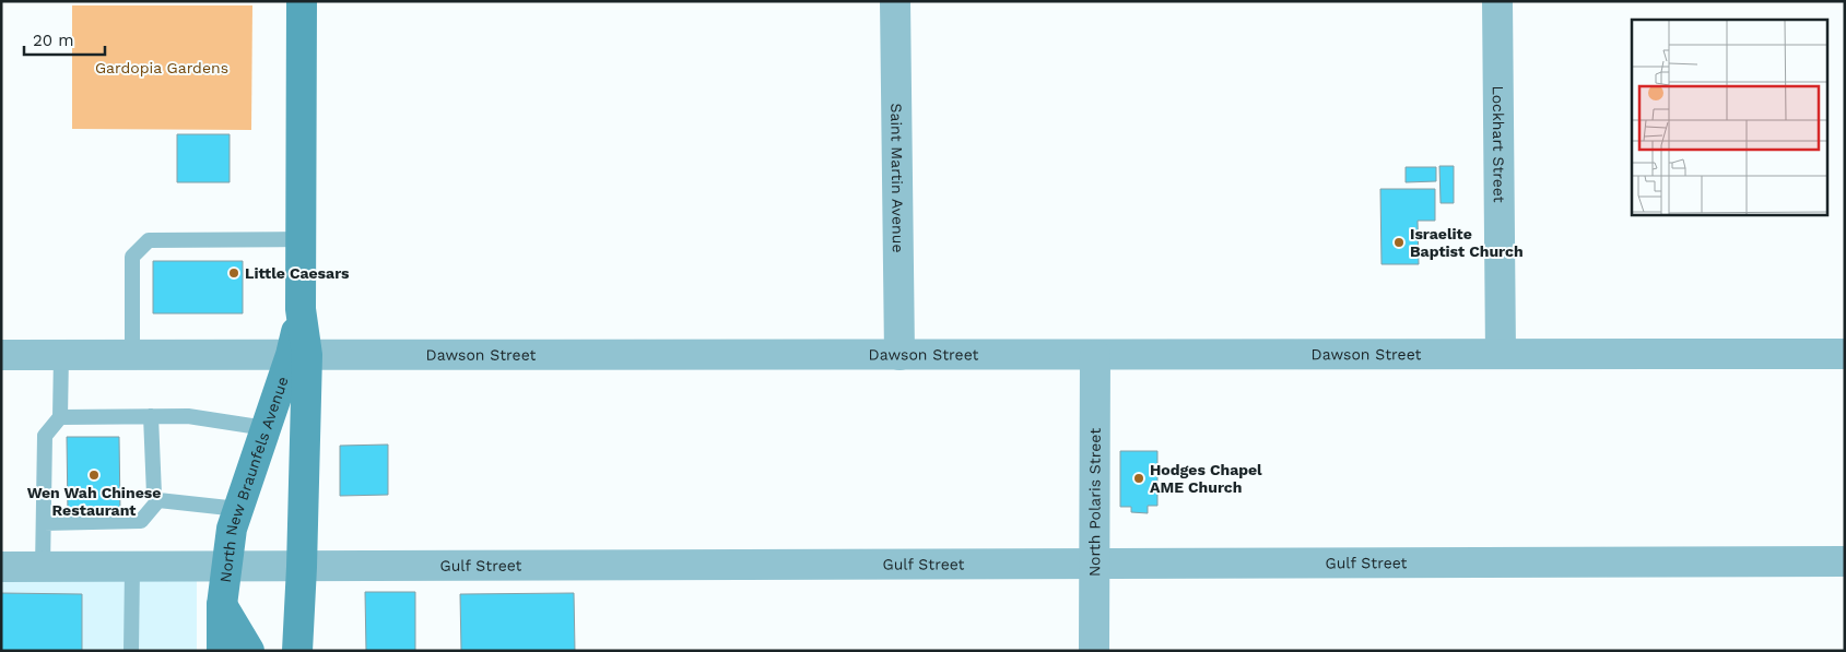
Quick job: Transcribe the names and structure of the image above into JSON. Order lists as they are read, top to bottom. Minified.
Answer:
{"streets":{"main road":["North New Braunfels Avenue"],"street":["Lockhart Street","Saint Martin Avenue","Dawson Street","North Polaris Street","Gulf Street"]},"crossings":[["Lockhart Street","Dawson Street"],["Saint Martin Avenue","Dawson Street"],["Dawson Street","North New Braunfels Avenue"],["Dawson Street","North Polaris Street"],["North New Braunfels Avenue","Gulf Street"],["North Polaris Street","Gulf Street"]],"parks":["Gardopia Gardens"],"places":["Israelite Baptist Church","Little Caesars","Wen Wah Chinese Restaurant","Hodges Chapel AME Church"],"scale_bar":"20 m"}
